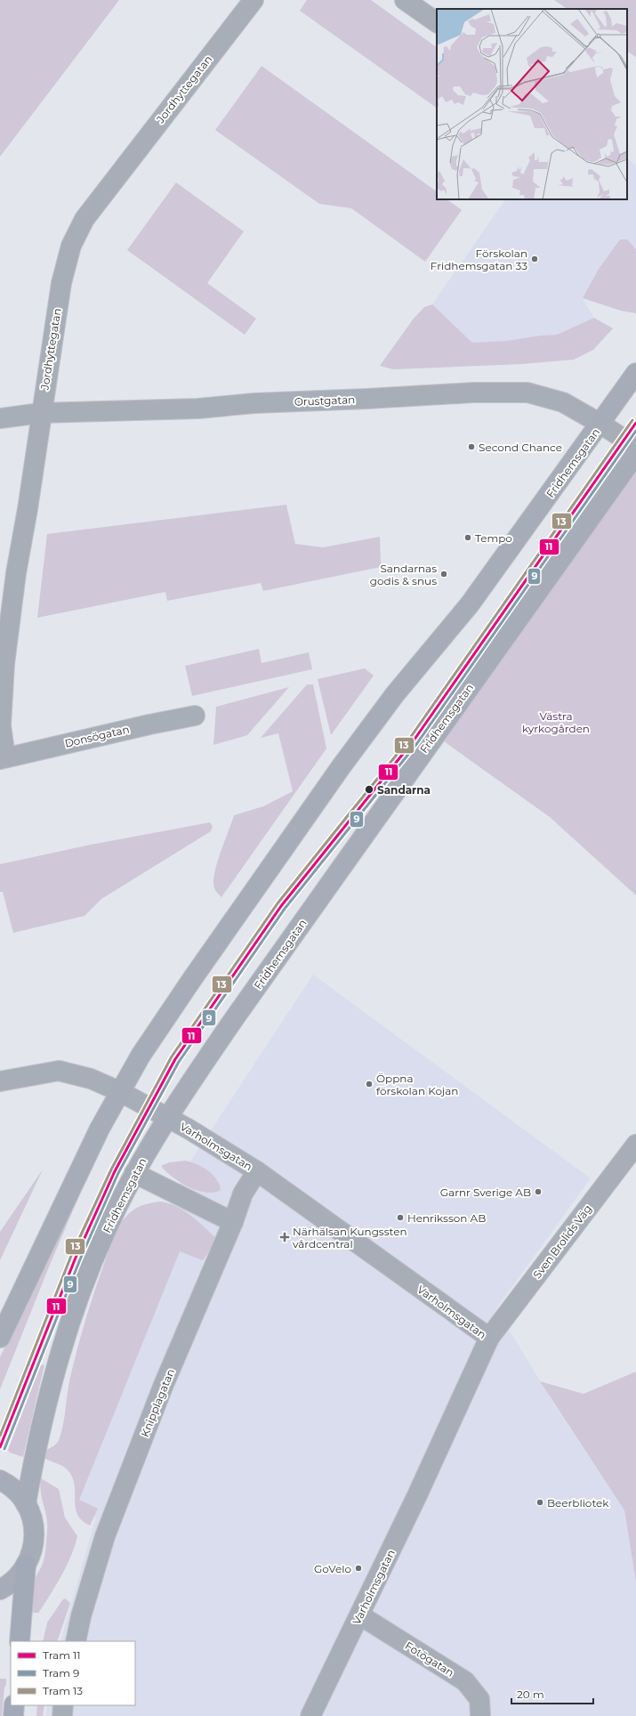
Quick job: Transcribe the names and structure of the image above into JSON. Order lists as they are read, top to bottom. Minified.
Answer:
{"streets":{"street":["Jordhyttegatan","Orustgatan","Fridhemsgatan","Donsögatan","Varholmsgatan","Sven Brolids Väg","Knipplagatan","Fotögatan"]},"crossings":[["Jordhyttegatan","Orustgatan"],["Jordhyttegatan","Donsögatan"],["Orustgatan","Fridhemsgatan"],["Fridhemsgatan","Varholmsgatan"],["Varholmsgatan","Sven Brolids Väg"],["Varholmsgatan","Knipplagatan"],["Varholmsgatan","Fotögatan"]],"parks":["Västra kyrkogården"],"places":{"other":["Förskolan Fridhemsgatan 33","Second Chance","Tempo","Sandarnas godis & snus","Sandarna","Öppna förskolan Kojan","Garnr Sverige AB","Henriksson AB","Beerbliotek","GoVelo"],"health":["Närhälsan Kungssten vårdcentral"]},"lines":["tram line 13","tram line 11","tram line 9"],"legend":["Tram 11","Tram 9","Tram 13"],"scale_bar":"20 m"}
